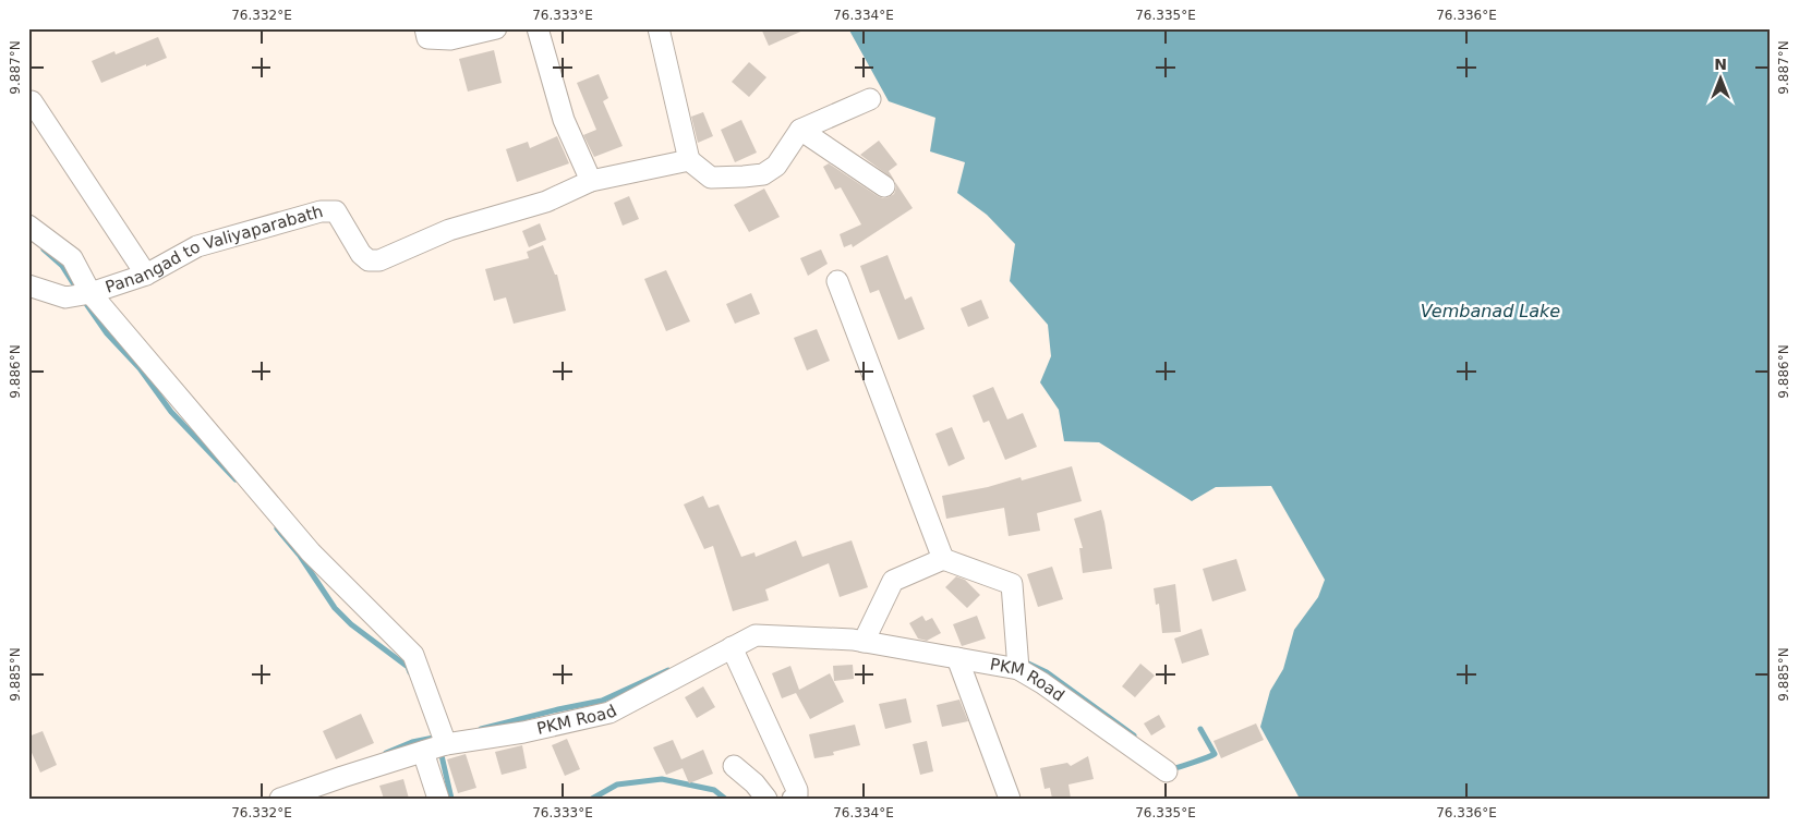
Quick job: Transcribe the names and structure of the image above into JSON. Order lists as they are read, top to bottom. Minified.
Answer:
{"streets":{"street":["Panangad to Valiyaparabath","PKM Road"]},"water":["Vembanad Lake"],"north":"top","coordinates":["76.332°E","76.333°E","76.334°E","76.335°E","76.336°E","9.887°N","9.886°N","9.885°N"]}
